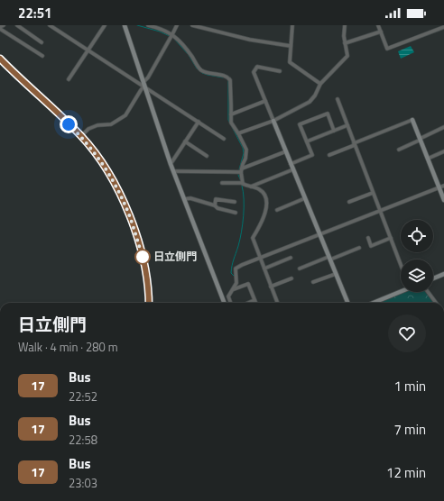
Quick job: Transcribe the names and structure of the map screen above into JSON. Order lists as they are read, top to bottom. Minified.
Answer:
{"places":["日立側門"],"lines":["bus line 17"],"page":{"status":"22:51","heading":["日立側門","Walk · 4 min · 280 m"],"list":[{"mark":"17","name":"Bus","note":"22:52","value":"1 min"},{"mark":"17","name":"Bus","note":"22:58","value":"7 min"},{"mark":"17","name":"Bus","note":"23:03","value":"12 min"}]}}
